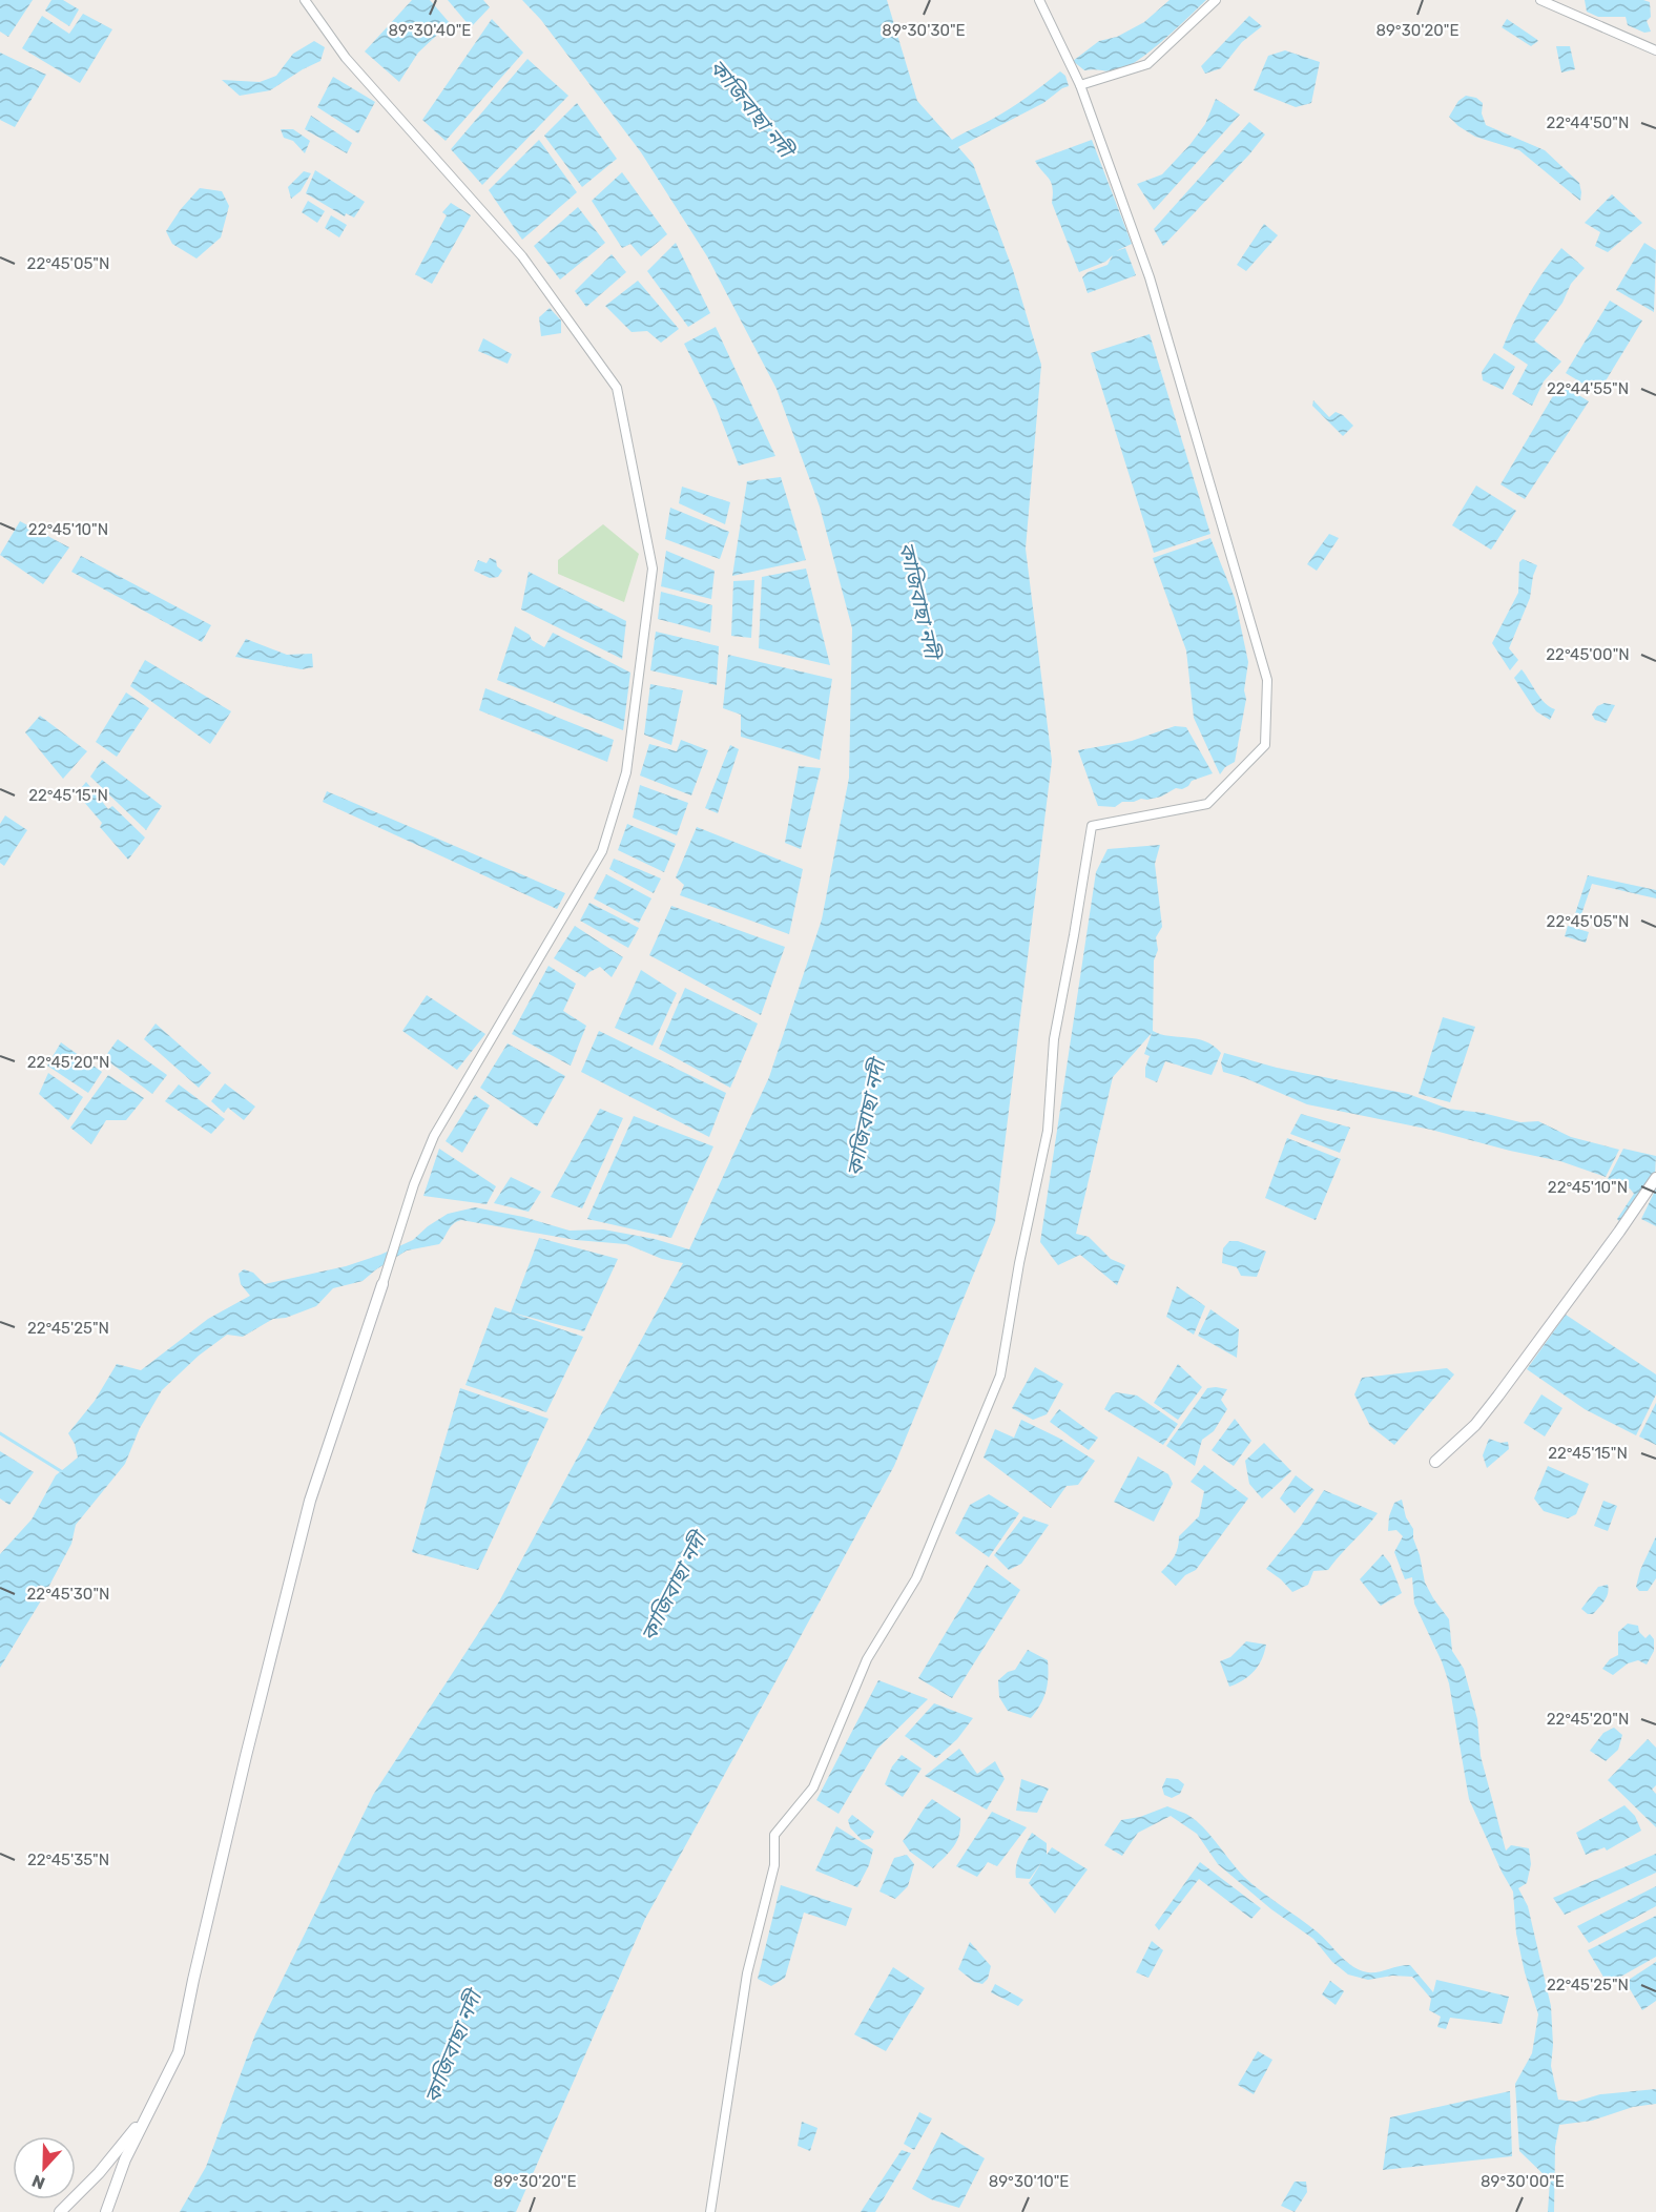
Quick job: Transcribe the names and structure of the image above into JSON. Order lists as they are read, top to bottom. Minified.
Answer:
{"water":["কাজিবাছা নদী"],"north":"bottom","coordinates":["89°30'40\"E","89°30'30\"E","89°30'20\"E","22°44'50\"N","22°45'05\"N","22°44'55\"N","22°45'10\"N","22°45'00\"N","22°45'15\"N","22°45'20\"N","22°45'25\"N","22°45'30\"N","22°45'35\"N","89°30'10\"E","89°30'00\"E"]}
